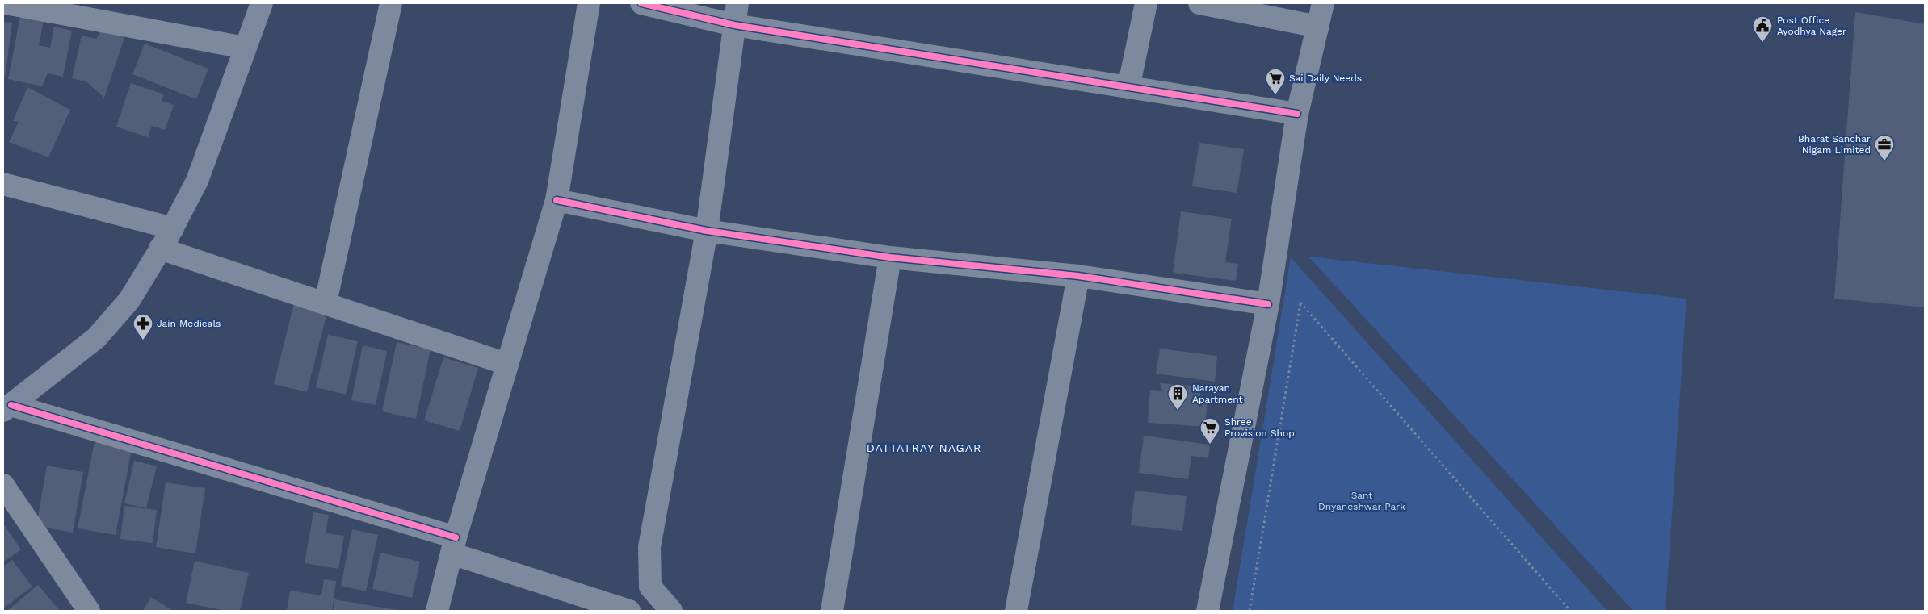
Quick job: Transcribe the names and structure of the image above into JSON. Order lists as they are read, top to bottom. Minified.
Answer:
{"districts":["DATTATRAY NAGAR"],"parks":["Sant Dnyaneshwar Park"],"places":{"public building":["Post Office Ayodhya Nager"],"supermarket":["Sai Daily Needs","Shree Provision Shop"],"office":["Bharat Sanchar Nigam Limited"],"pharmacy":["Jain Medicals"],"building":["Narayan Apartment"]}}
